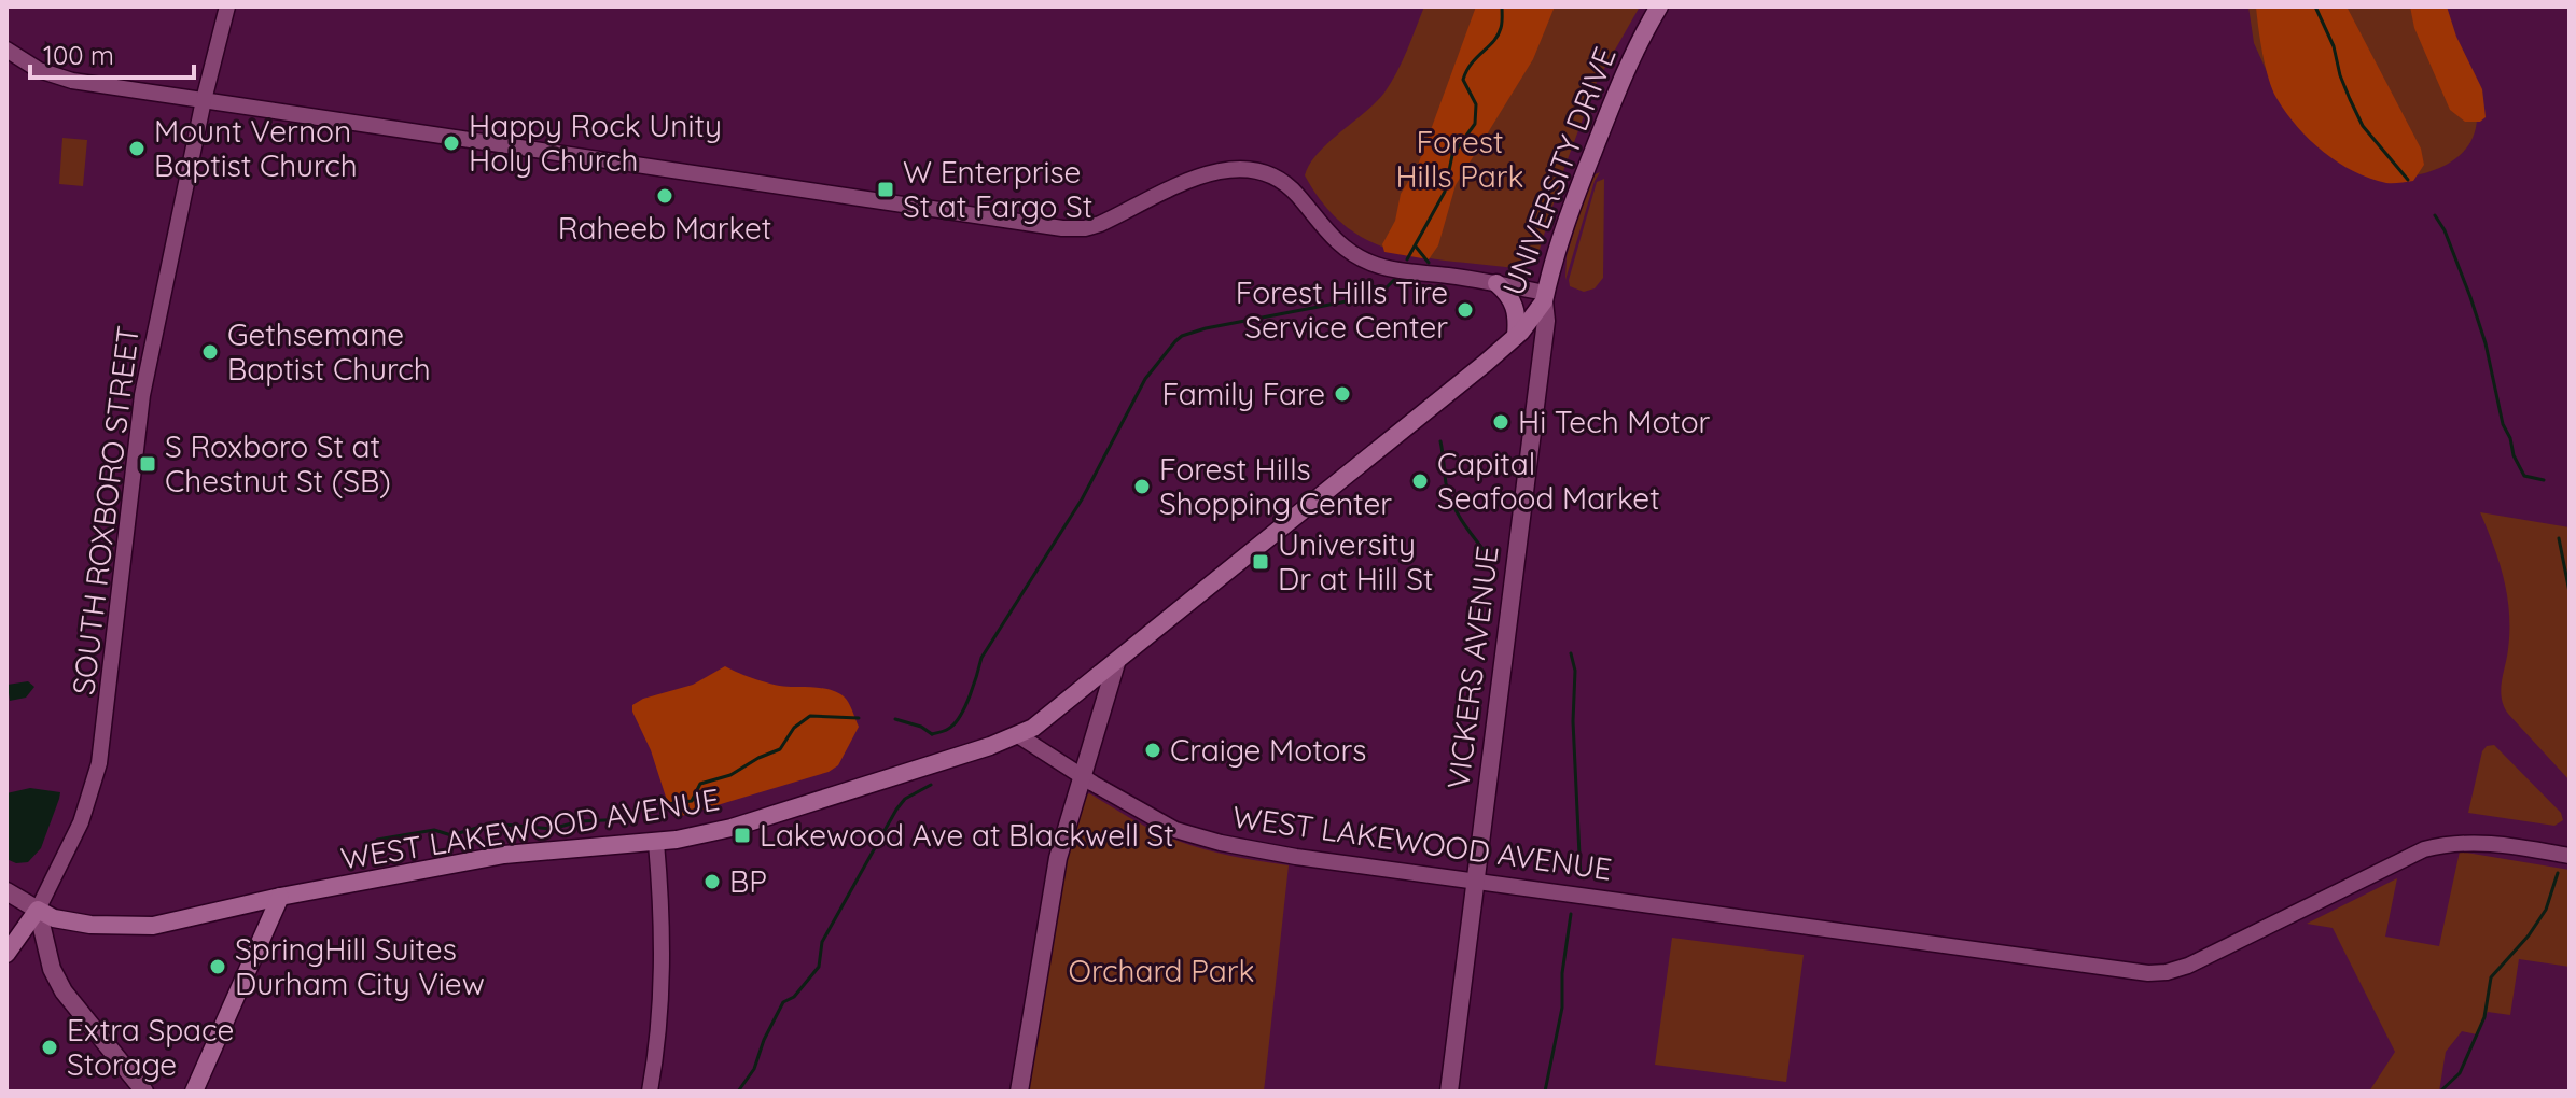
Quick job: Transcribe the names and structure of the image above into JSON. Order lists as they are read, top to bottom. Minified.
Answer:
{"streets":{"main road":["UNIVERSITY DRIVE","SOUTH ROXBORO STREET","VICKERS AVENUE","WEST LAKEWOOD AVENUE"]},"crossings":[["UNIVERSITY DRIVE","VICKERS AVENUE"],["UNIVERSITY DRIVE","WEST LAKEWOOD AVENUE"],["SOUTH ROXBORO STREET","WEST LAKEWOOD AVENUE"],["VICKERS AVENUE","WEST LAKEWOOD AVENUE"]],"parks":["Forest Hills Park","Orchard Park"],"places":{"other":["Happy Rock Unity Holy Church","Mount Vernon Baptist Church","Raheeb Market","Forest Hills Tire Service Center","Gethsemane Baptist Church","Family Fare","Hi Tech Motor","Capital Seafood Market","Forest Hills Shopping Center","Craige Motors","BP","SpringHill Suites Durham City View","Extra Space Storage"],"transit":["W Enterprise St at Fargo St","S Roxboro St at Chestnut St (SB)","University Dr at Hill St","Lakewood Ave at Blackwell St"]},"scale_bar":"100 m"}
